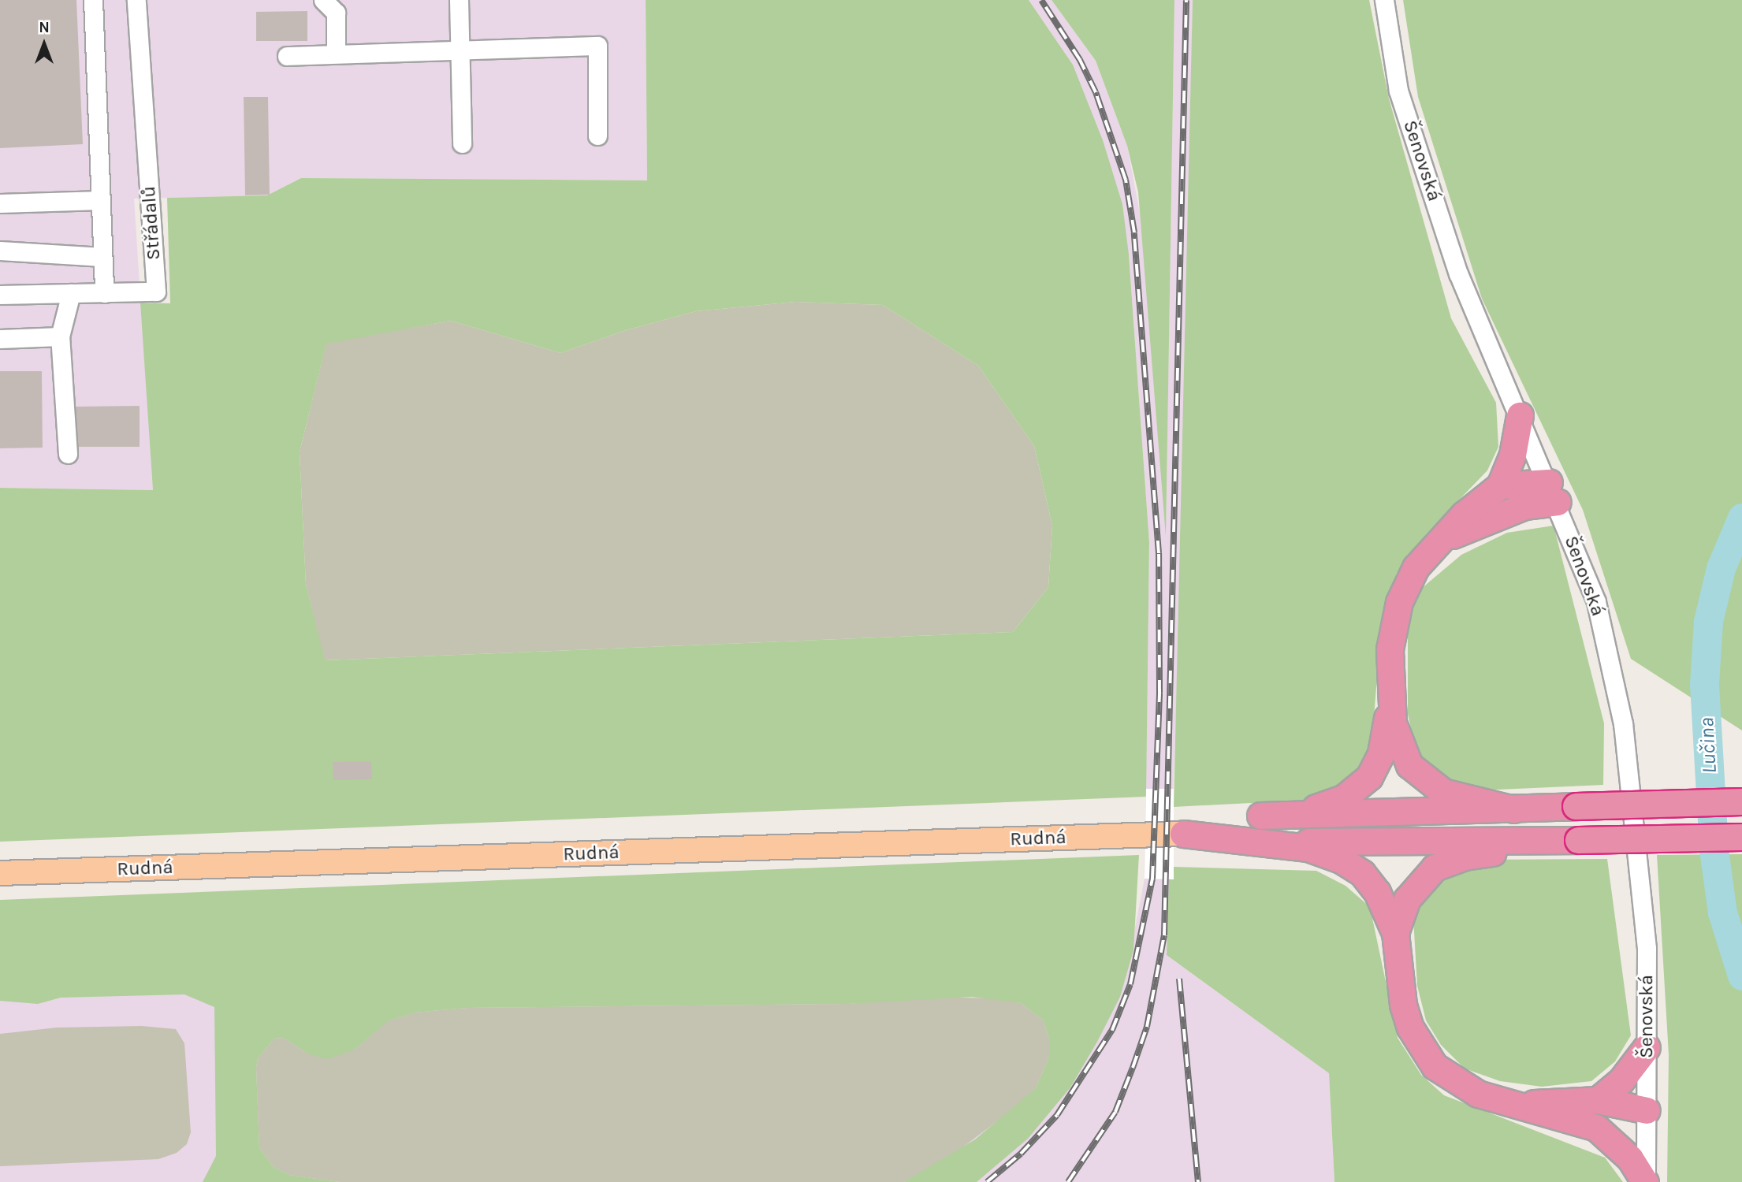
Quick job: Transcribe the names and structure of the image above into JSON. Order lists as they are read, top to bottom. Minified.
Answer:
{"streets":{"main road":["Rudná"],"street":["Šenovská","Střádalů"]},"water":["Lučina"],"north":"top"}
